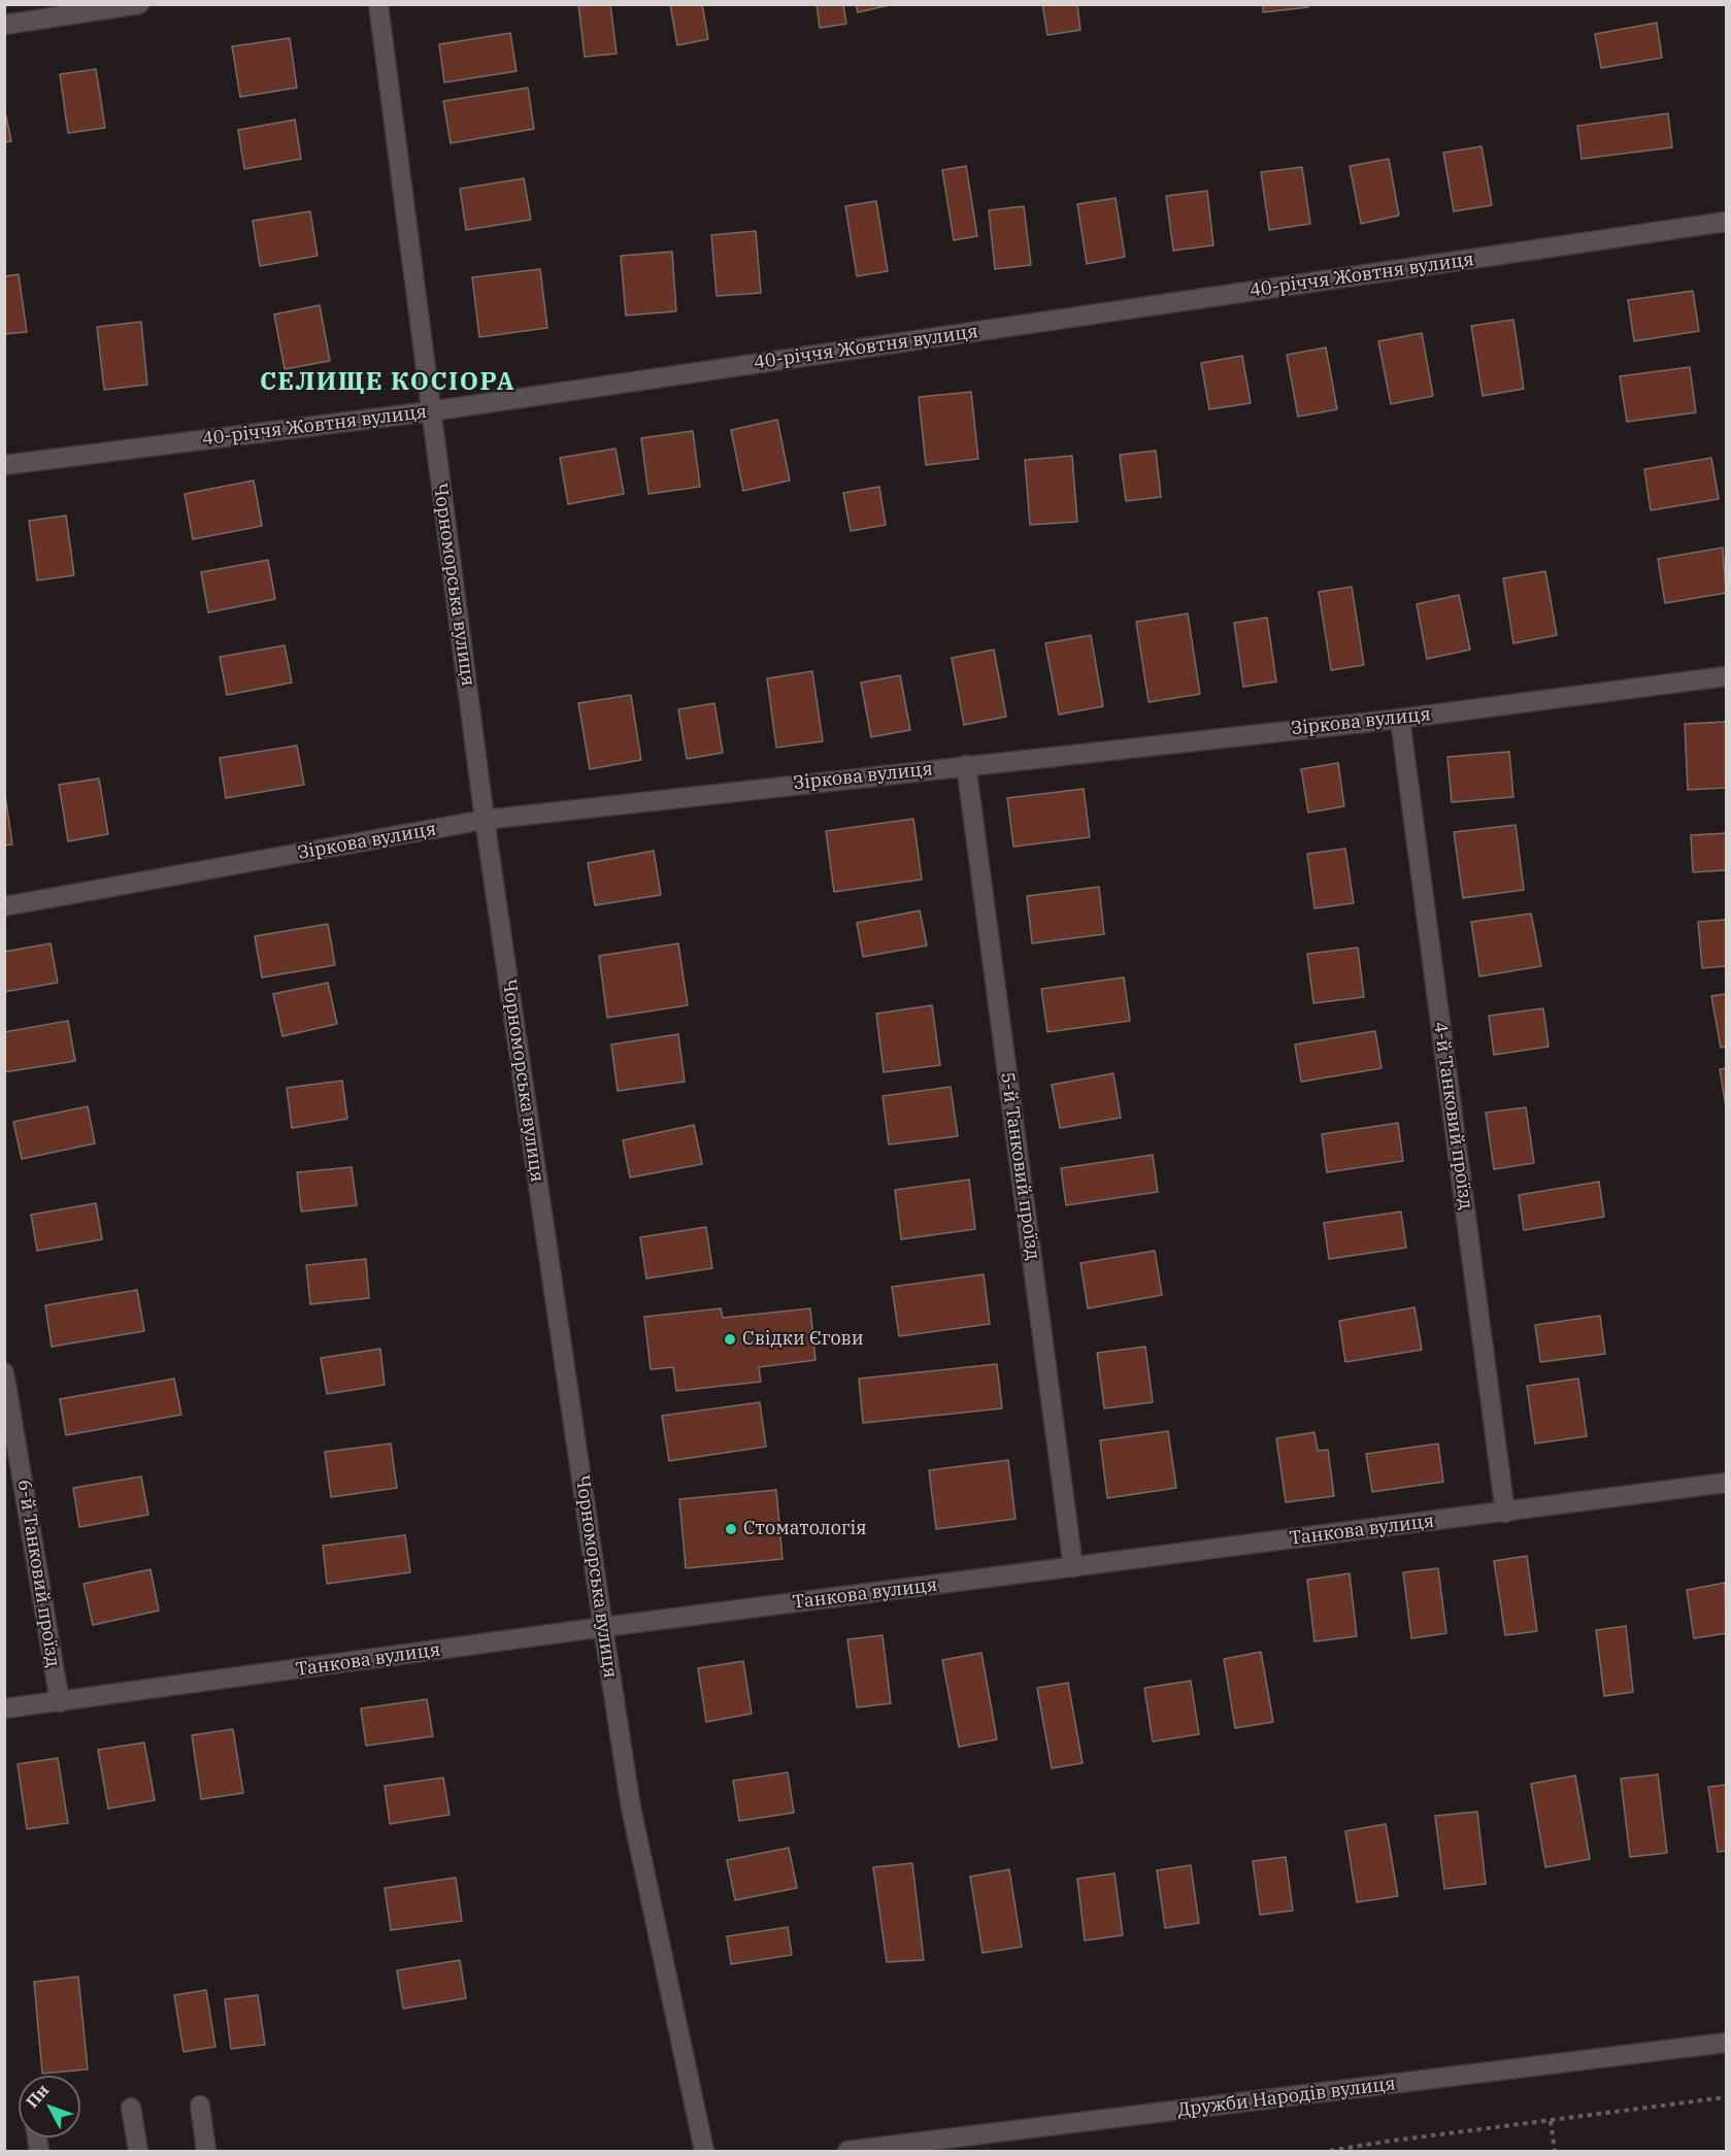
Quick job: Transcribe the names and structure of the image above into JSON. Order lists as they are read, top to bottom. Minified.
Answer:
{"streets":{"street":["40-річчя Жовтня вулиця","Чорноморська вулиця","Зіркова вулиця","4-й Танковий проїзд","5-й Танковий проїзд","Танкова вулиця","6-й Танковий проїзд","Дружби Народів вулиця"]},"crossings":[["40-річчя Жовтня вулиця","Чорноморська вулиця"],["Чорноморська вулиця","Зіркова вулиця"],["Чорноморська вулиця","Танкова вулиця"],["Зіркова вулиця","4-й Танковий проїзд"],["Зіркова вулиця","5-й Танковий проїзд"],["4-й Танковий проїзд","Танкова вулиця"],["5-й Танковий проїзд","Танкова вулиця"],["Танкова вулиця","6-й Танковий проїзд"]],"districts":["СЕЛИЩЕ КОСІОРА"],"places":["Свідки Єгови","Стоматологія"],"north":"top left"}
